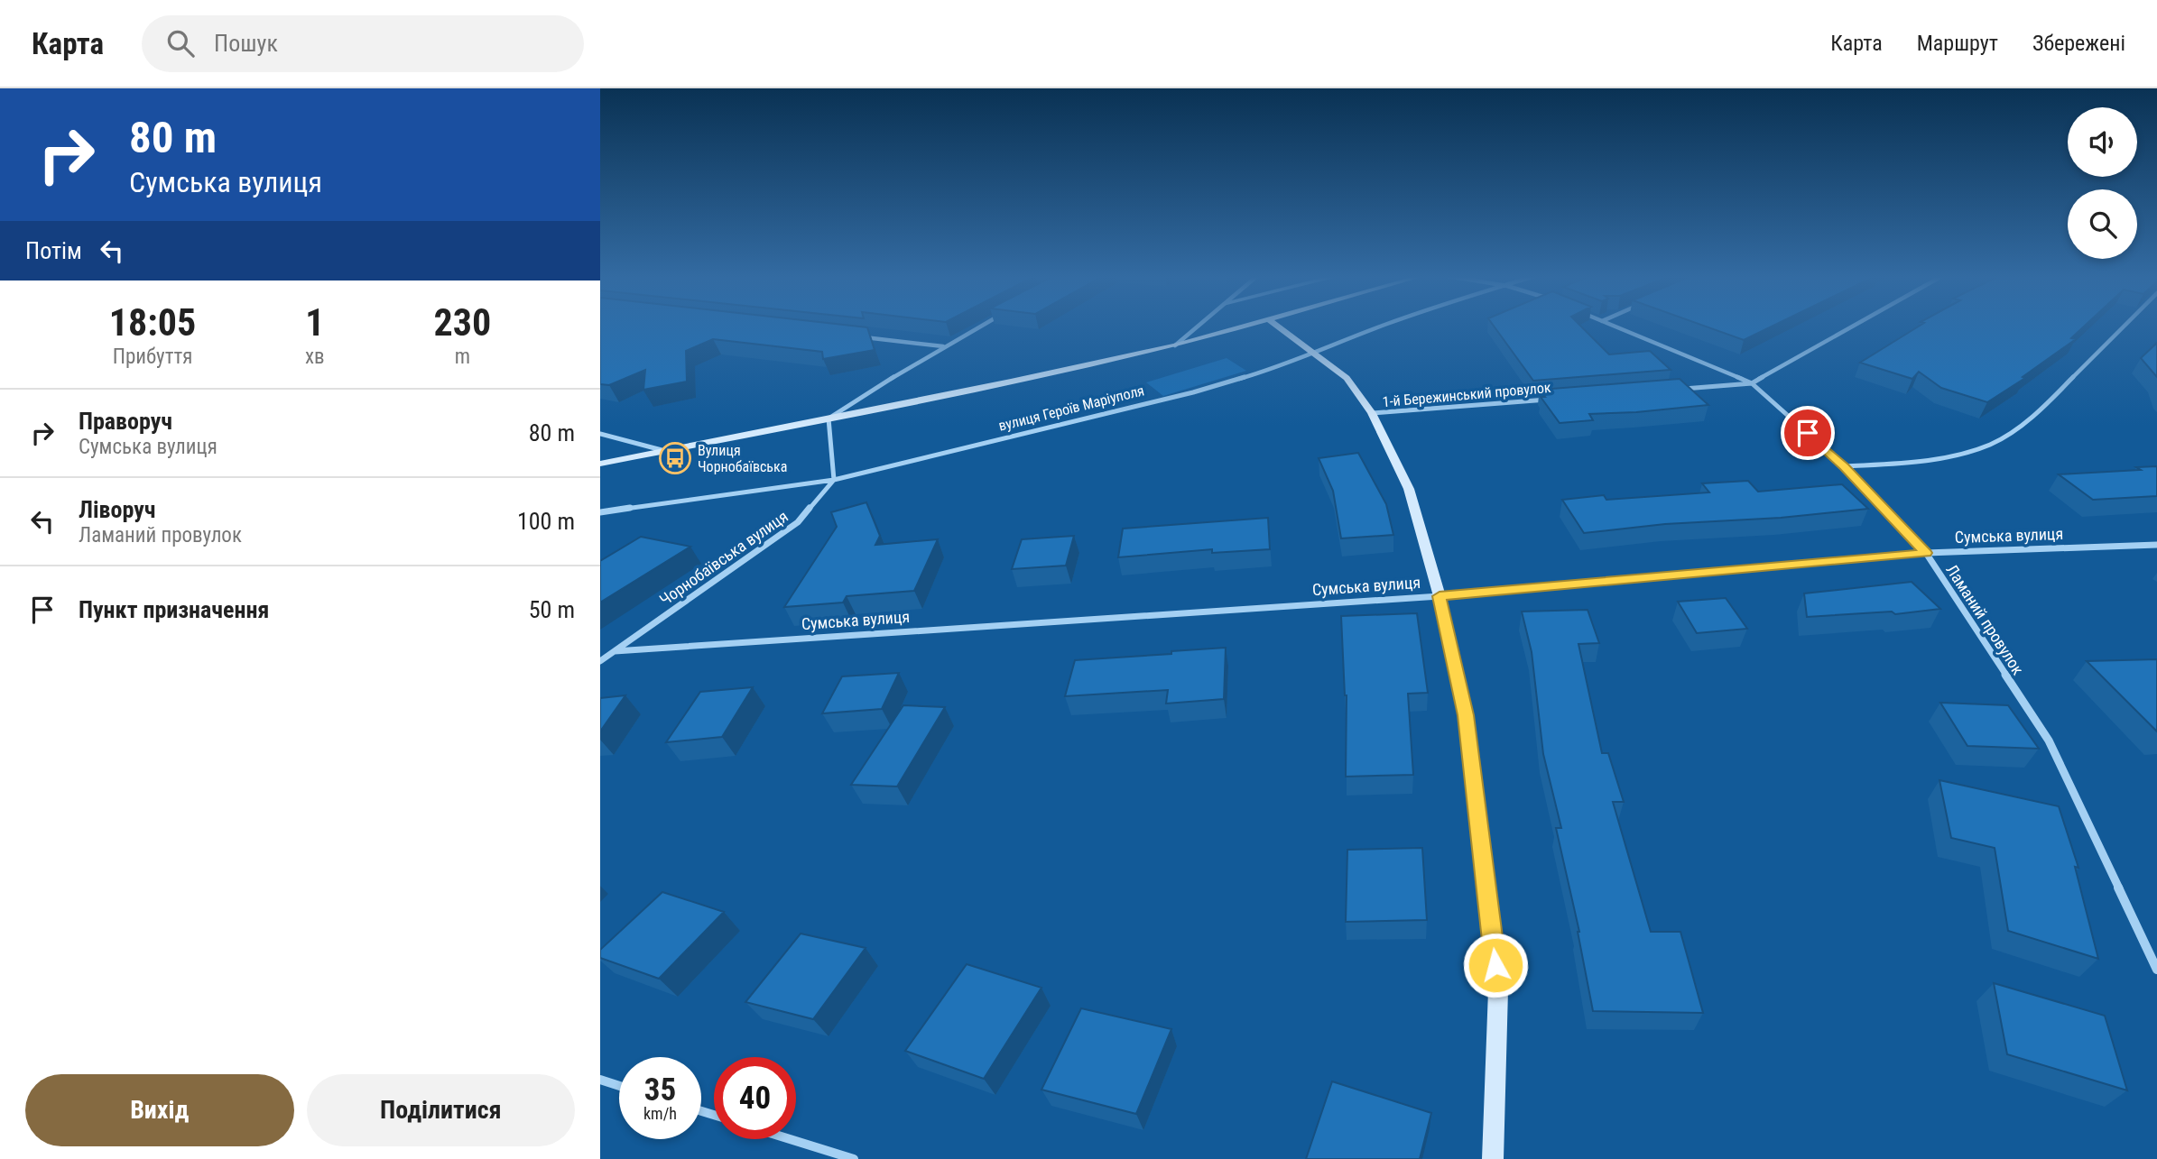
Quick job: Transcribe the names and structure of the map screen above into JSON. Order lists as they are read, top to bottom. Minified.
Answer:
{"streets":{"street":["1-й Бережинський провулок","вулиця Героїв Маріуполя","Сумська вулиця","Чорнобаївська вулиця","Ламаний провулок"]},"crossings":[["вулиця Героїв Маріуполя","Чорнобаївська вулиця"],["Сумська вулиця","Чорнобаївська вулиця"],["Сумська вулиця","Ламаний провулок"]],"places":{"bus stop":["Вулиця Чорнобаївська"]},"page":{"header":"Карта","search":"Пошук","nav":["Карта","Маршрут","Збережені"],"turn":["80 m","Сумська вулиця"],"then":"Потім","eta":["18:05","Прибуття","1","хв","230","m"],"list":[{"name":"Праворуч","note":"Сумська вулиця","value":"80 m"},{"name":"Ліворуч","note":"Ламаний провулок","value":"100 m"},{"name":"Пункт призначення","value":"50 m"}],"speed":"35 km/h","limit":"40","buttons":["Вихід","Поділитися"]}}
